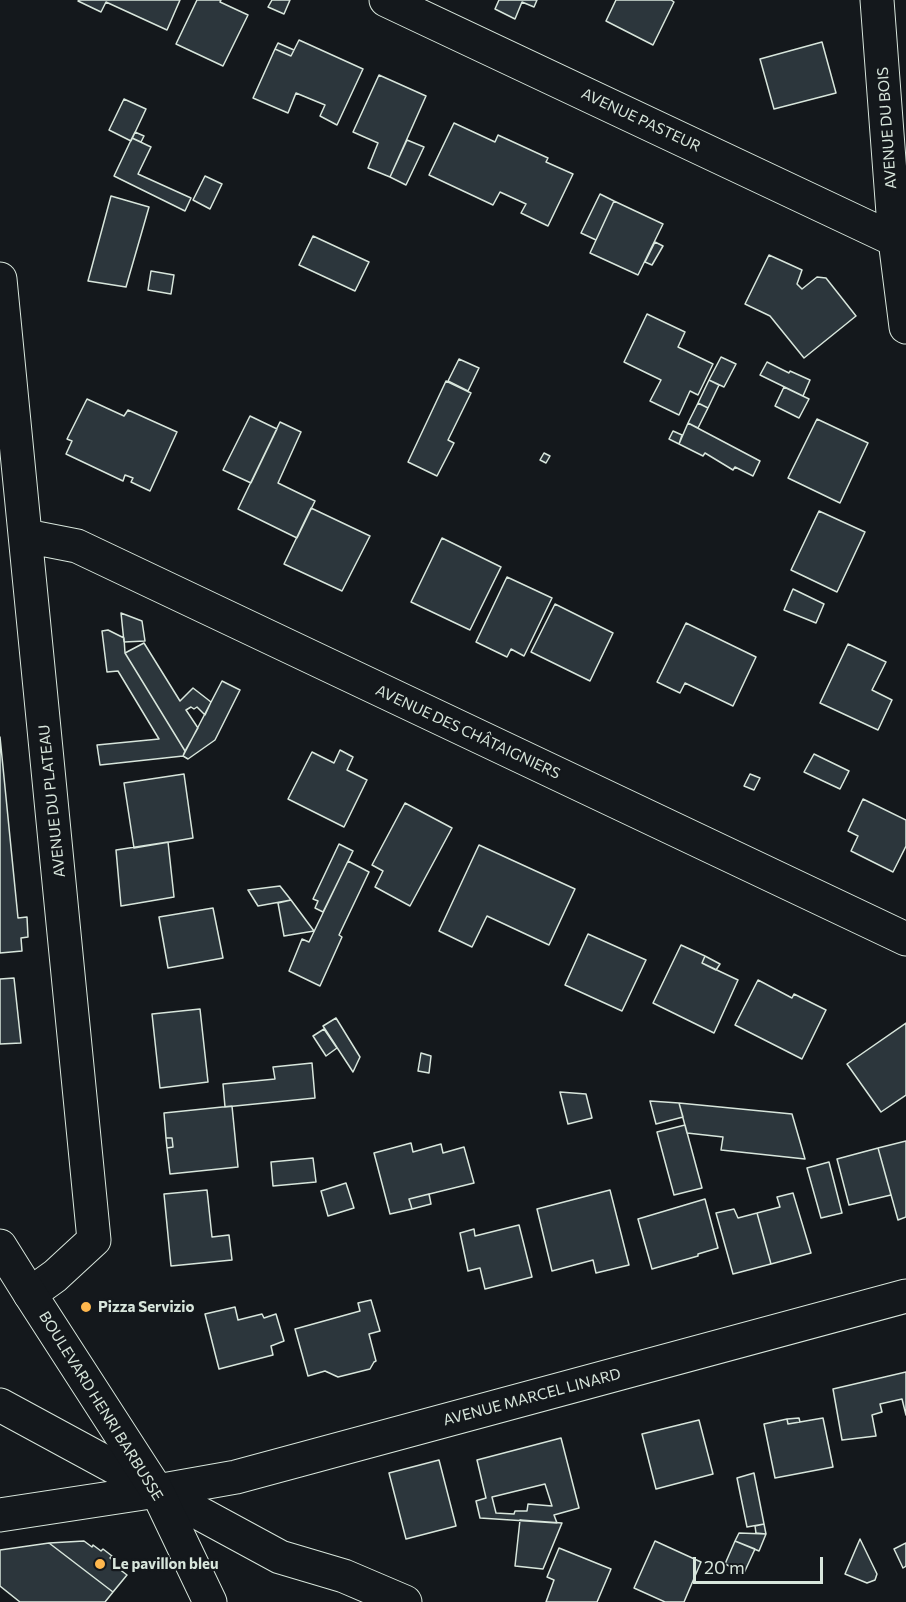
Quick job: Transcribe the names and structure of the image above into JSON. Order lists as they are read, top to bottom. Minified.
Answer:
{"streets":{"street":["AVENUE PASTEUR","AVENUE DU BOIS","AVENUE DES CHÂTAIGNIERS","AVENUE DU PLATEAU","AVENUE MARCEL LINARD","BOULEVARD HENRI BARBUSSE"]},"crossings":[["AVENUE PASTEUR","AVENUE DU BOIS"],["AVENUE DES CHÂTAIGNIERS","AVENUE DU PLATEAU"],["AVENUE DU PLATEAU","BOULEVARD HENRI BARBUSSE"],["AVENUE MARCEL LINARD","BOULEVARD HENRI BARBUSSE"]],"places":["Pizza Servizio","Le pavillon bleu"],"scale_bar":"20 m"}
